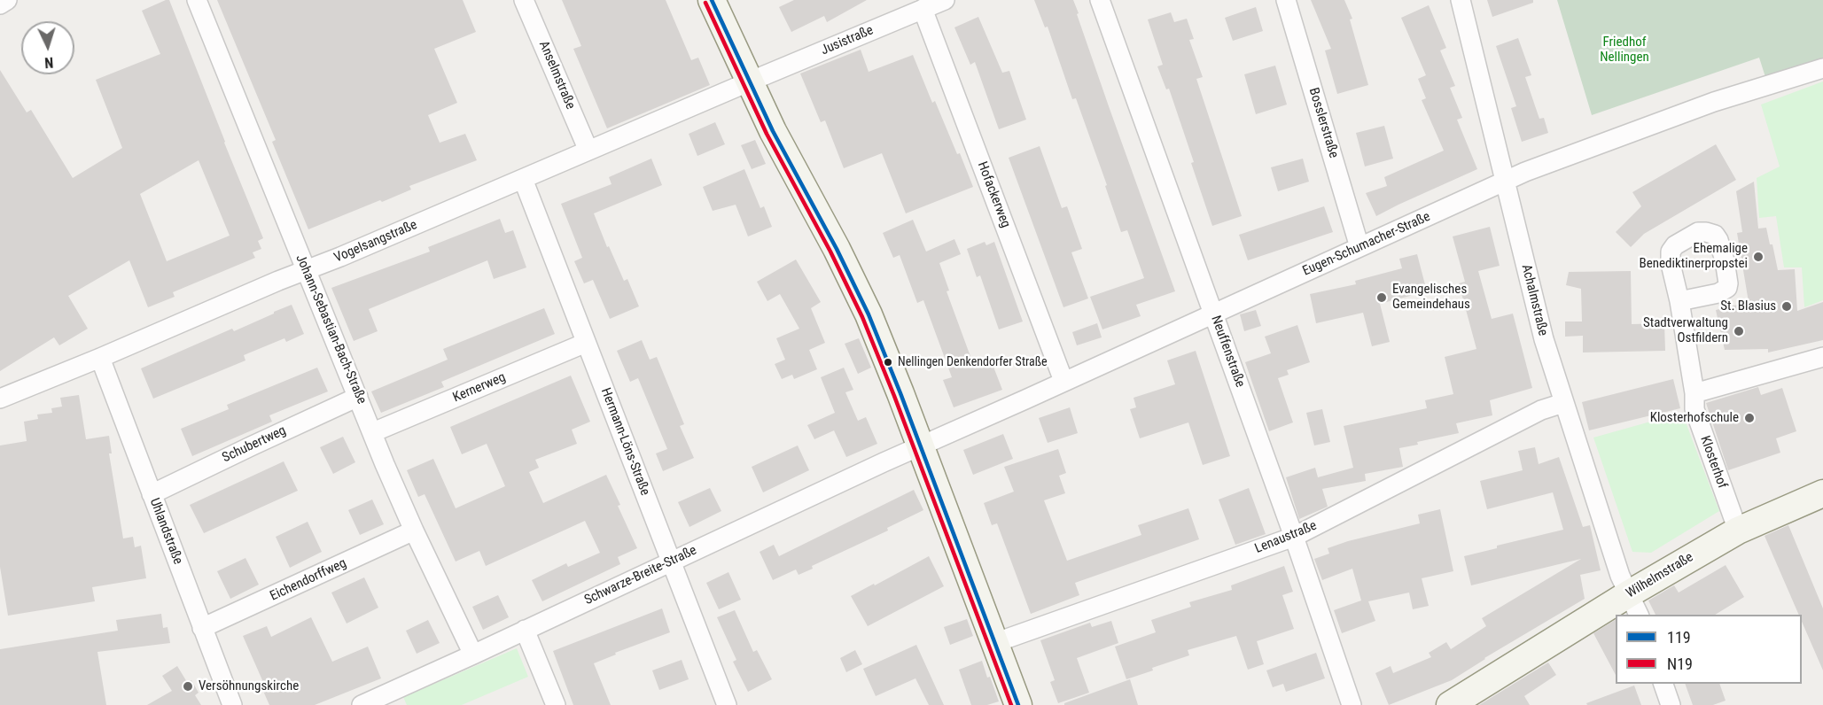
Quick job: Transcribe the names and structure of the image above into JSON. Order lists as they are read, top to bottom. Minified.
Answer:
{"streets":{"main road":["Wilhelmstraße"],"street":["Jusistraße","Anselmstraße","Bosslerstraße","Hofackerweg","Vogelsangstraße","Eugen-Schumacher-Straße","Achalmstraße","Johann-Sebastian-Bach-Straße","Neuffenstraße","Kernerweg","Hermann-Löns-Straße","Schubertweg","Klosterhof","Uhlandstraße","Lenaustraße","Schwarze-Breite-Straße","Eichendorffweg"]},"crossings":[["Jusistraße","Hofackerweg"],["Jusistraße","Vogelsangstraße"],["Anselmstraße","Vogelsangstraße"],["Bosslerstraße","Eugen-Schumacher-Straße"],["Hofackerweg","Eugen-Schumacher-Straße"],["Vogelsangstraße","Johann-Sebastian-Bach-Straße"],["Vogelsangstraße","Hermann-Löns-Straße"],["Vogelsangstraße","Uhlandstraße"],["Eugen-Schumacher-Straße","Achalmstraße"],["Eugen-Schumacher-Straße","Neuffenstraße"],["Eugen-Schumacher-Straße","Schwarze-Breite-Straße"],["Achalmstraße","Lenaustraße"],["Achalmstraße","Wilhelmstraße"],["Johann-Sebastian-Bach-Straße","Kernerweg"],["Johann-Sebastian-Bach-Straße","Schubertweg"],["Johann-Sebastian-Bach-Straße","Schwarze-Breite-Straße"],["Johann-Sebastian-Bach-Straße","Eichendorffweg"],["Neuffenstraße","Lenaustraße"],["Kernerweg","Hermann-Löns-Straße"],["Hermann-Löns-Straße","Schwarze-Breite-Straße"],["Schubertweg","Uhlandstraße"],["Klosterhof","Wilhelmstraße"],["Uhlandstraße","Eichendorffweg"]],"parks":["Friedhof Nellingen"],"places":["Ehemalige Benediktinerpropstei","Evangelisches Gemeindehaus","St. Blasius","Stadtverwaltung Ostfildern","Nellingen Denkendorfer Straße","Klosterhofschule","Versöhnungskirche"],"lines":["transit line 119","transit line N19"],"legend":["119","N19"],"north":"bottom"}
